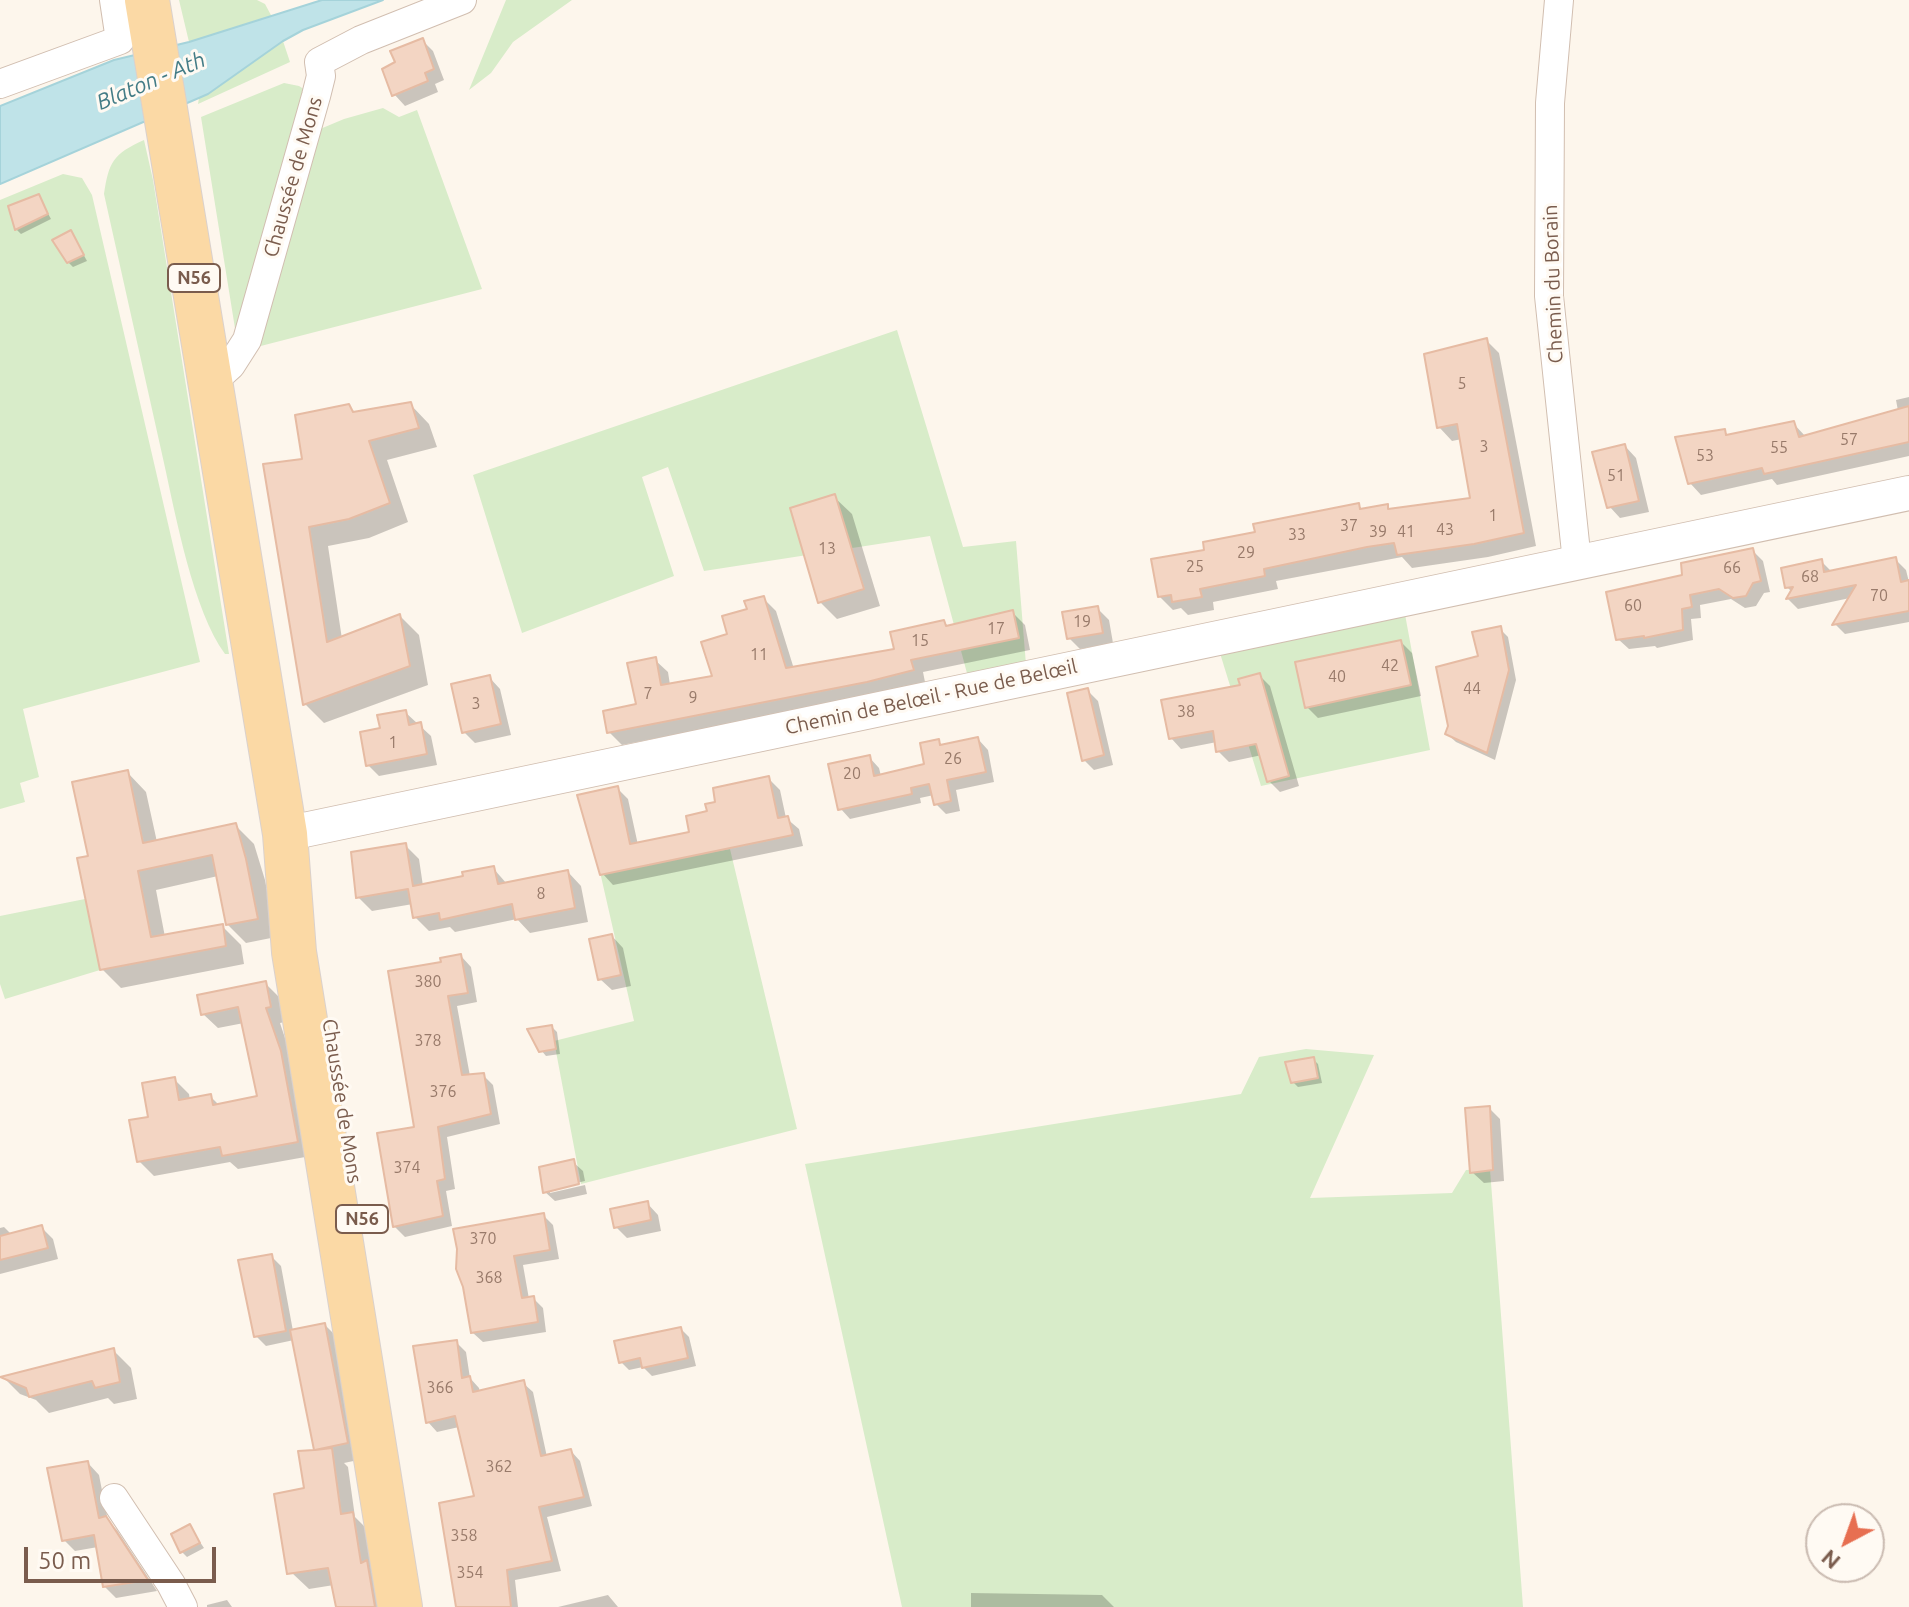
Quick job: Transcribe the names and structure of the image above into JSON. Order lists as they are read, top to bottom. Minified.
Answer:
{"streets":{"main road":["Chaussée de Mons","N56"],"street":["Chemin du Borain","Chemin de Belœil - Rue de Belœil"]},"crossings":[["Chaussée de Mons","Chemin de Belœil - Rue de Belœil"],["Chemin du Borain","Chemin de Belœil - Rue de Belœil"]],"water":["Blaton - Ath"],"house_numbers":["5","57","3","55","53","51","1","37","43","39","41","33","13","29","25","66","68","70","60","19","17","15","11","42","40","44","7","9","3","38","1","26","20","8","380","378","376","374","370","368","366","362","358","354"],"scale_bar":"50 m","north":"bottom left"}
